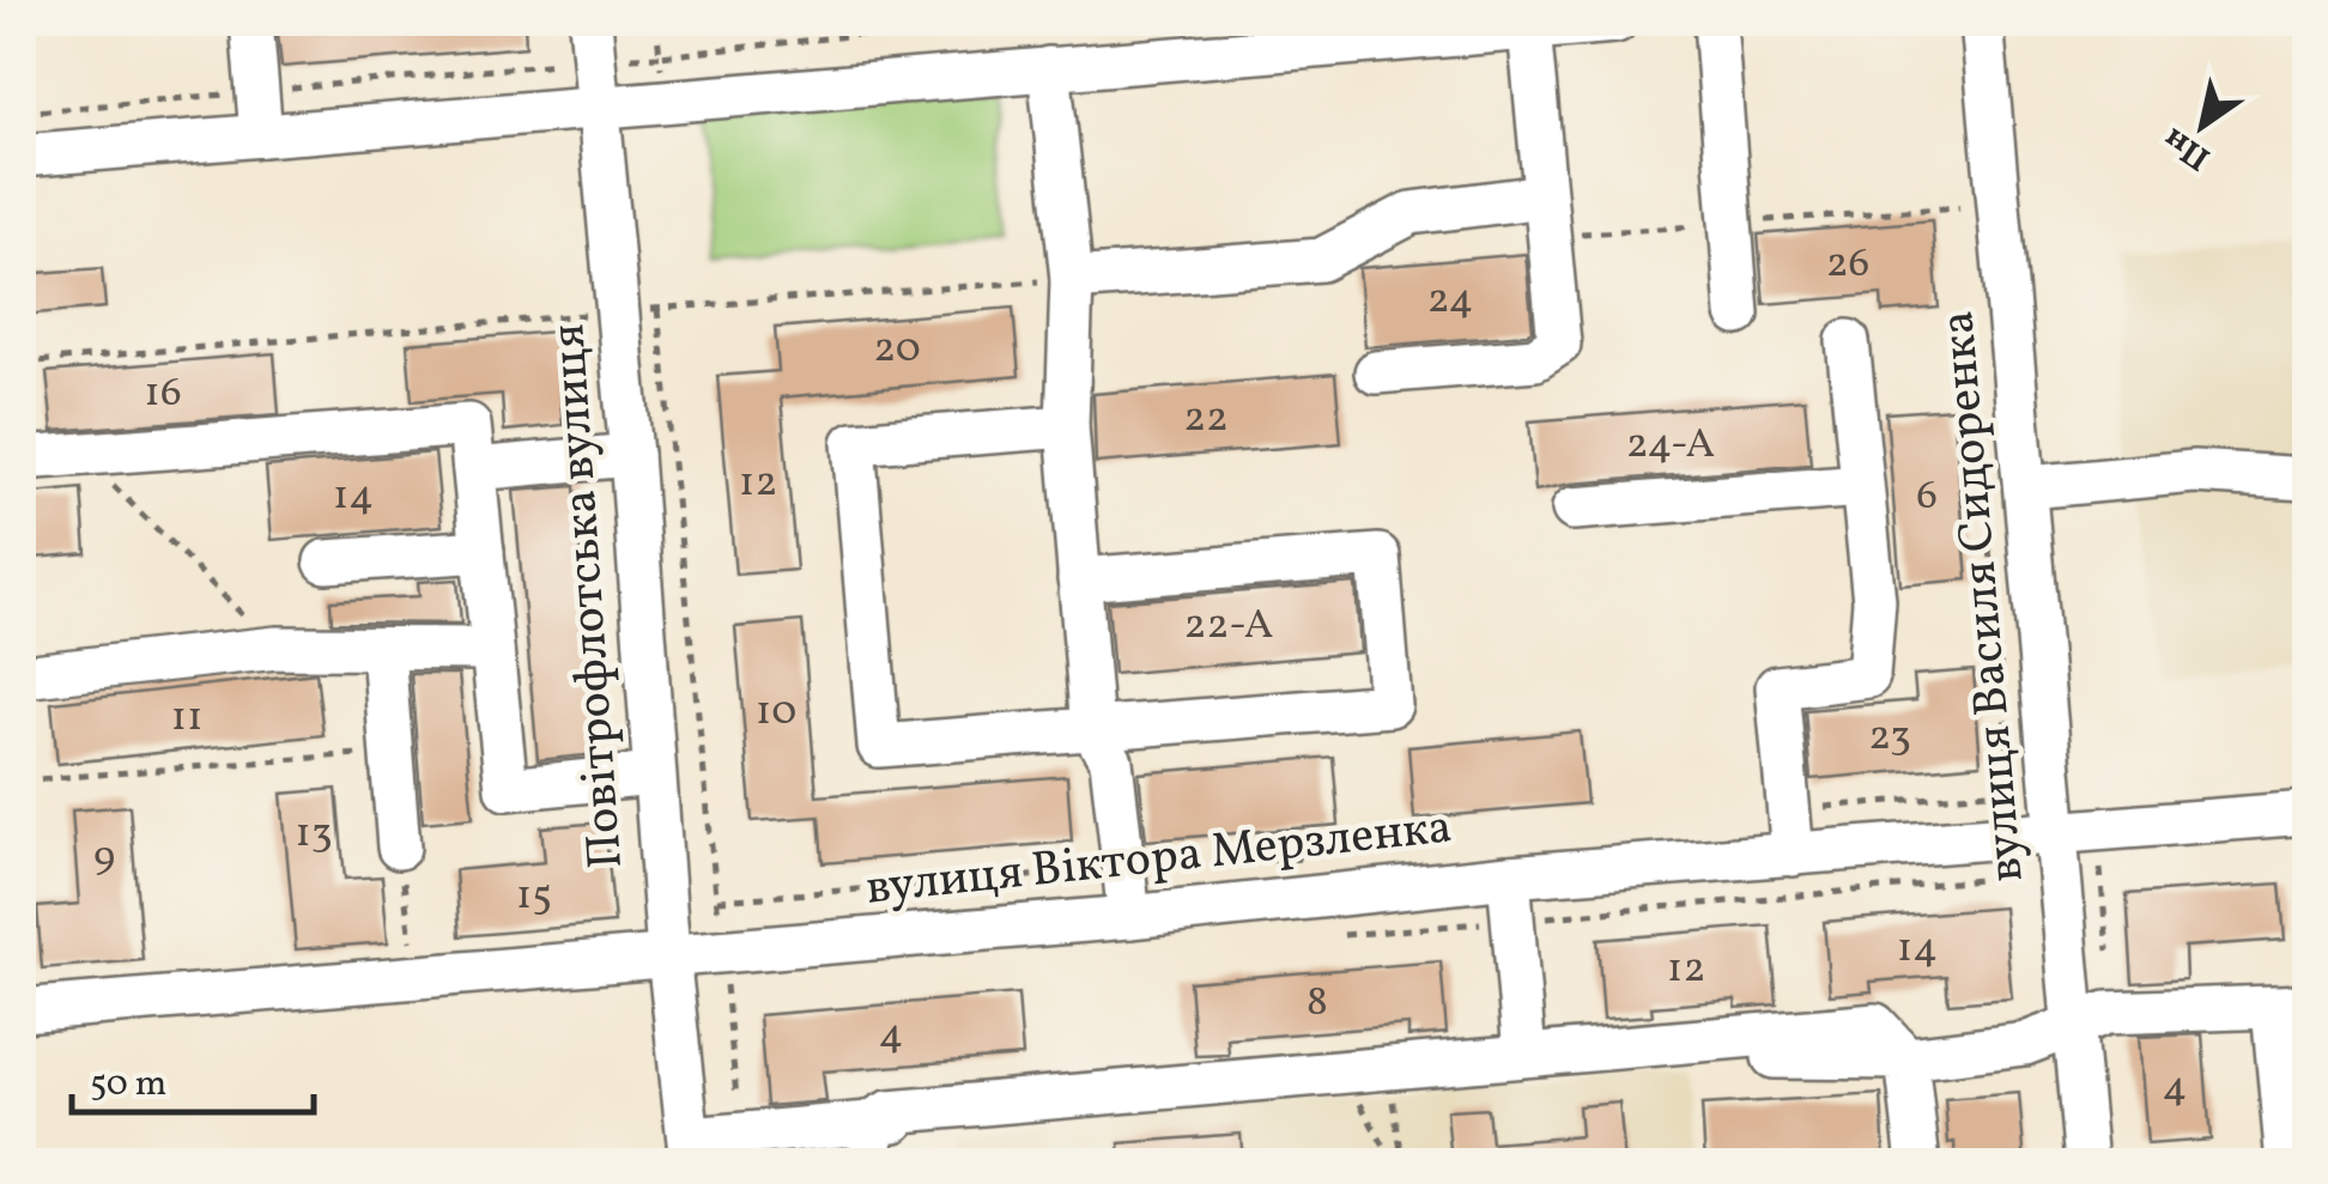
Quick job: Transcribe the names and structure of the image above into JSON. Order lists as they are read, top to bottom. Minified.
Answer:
{"streets":{"street":["Повітрофлотська вулиця","вулиця Василя Сидоренка","вулиця Віктора Мерзленка"]},"crossings":[["Повітрофлотська вулиця","вулиця Віктора Мерзленка"],["вулиця Василя Сидоренка","вулиця Віктора Мерзленка"]],"house_numbers":["26","24","20","16","22","24-А","12","14","6","22-А","10","11","23","13","9","15","14","12","8","4","4"],"scale_bar":"50 m","north":"bottom left"}
